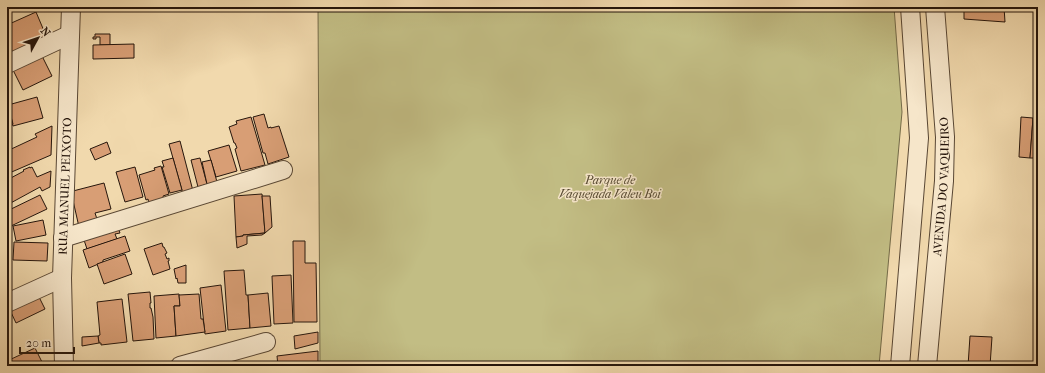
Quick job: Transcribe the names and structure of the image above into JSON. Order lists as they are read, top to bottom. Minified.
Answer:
{"streets":{"street":["RUA MANUEL PEIXOTO","AVENIDA DO VAQUEIRO"]},"parks":["Parque de Vaquejada Valeu Boi"],"scale_bar":"20 m","north":"top right"}
